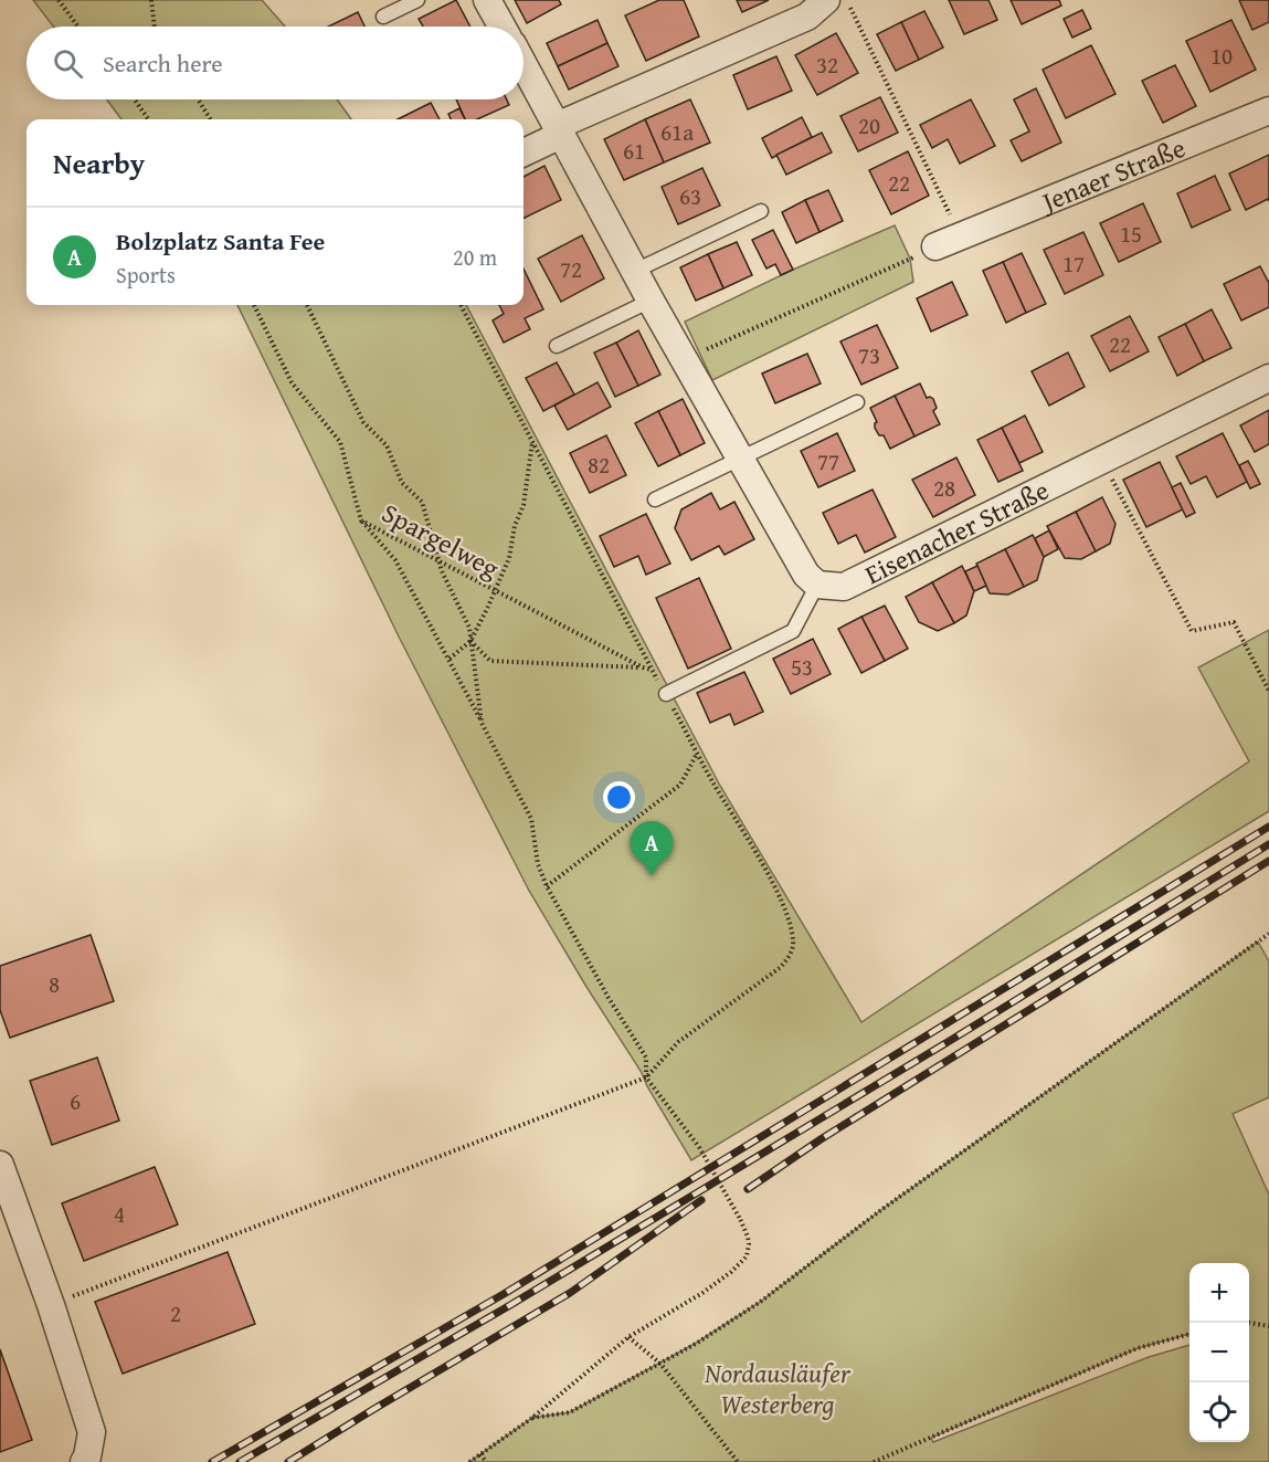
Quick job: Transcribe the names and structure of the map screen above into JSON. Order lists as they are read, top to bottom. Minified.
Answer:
{"streets":{"street":["Jenaer Straße","Eisenacher Straße"],"path":["Spargelweg"]},"parks":["Nordausläufer Westerberg"],"house_numbers":["10","32","20","61a","61","22","63","15","17","72","22","73","77","82","28","53","8","6","4","2"],"page":{"search":"Search here","heading":"Nearby","list":[{"mark":"A","name":"Bolzplatz Santa Fee","note":"Sports","value":"20 m"}],"pins":"A","map_buttons":["+","−"]}}
